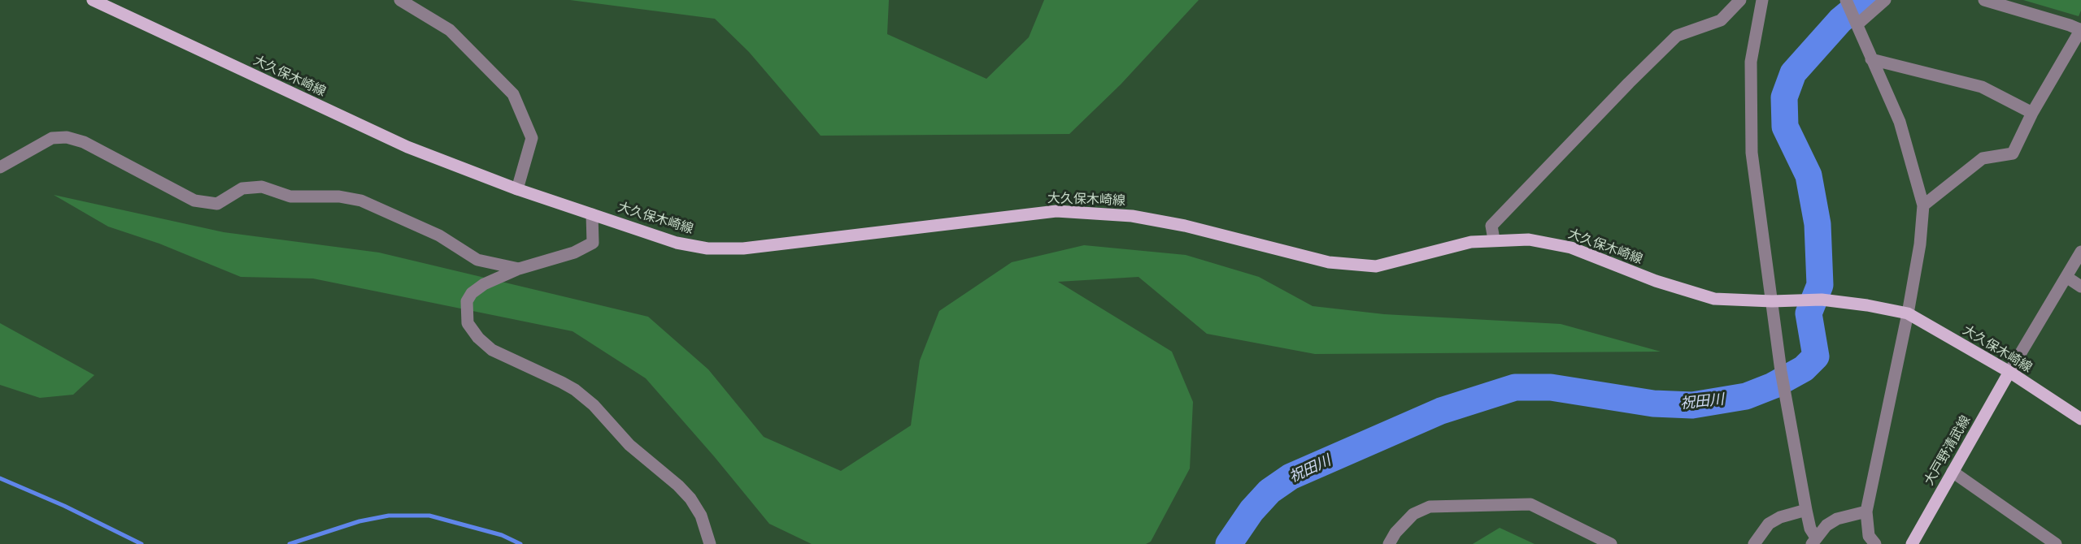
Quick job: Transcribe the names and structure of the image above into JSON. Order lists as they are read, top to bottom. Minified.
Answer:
{"streets":{"main road":["大久保木崎線","大戸野清武線"]},"crossings":[["大久保木崎線","大戸野清武線"]],"water":["祝田川"]}
